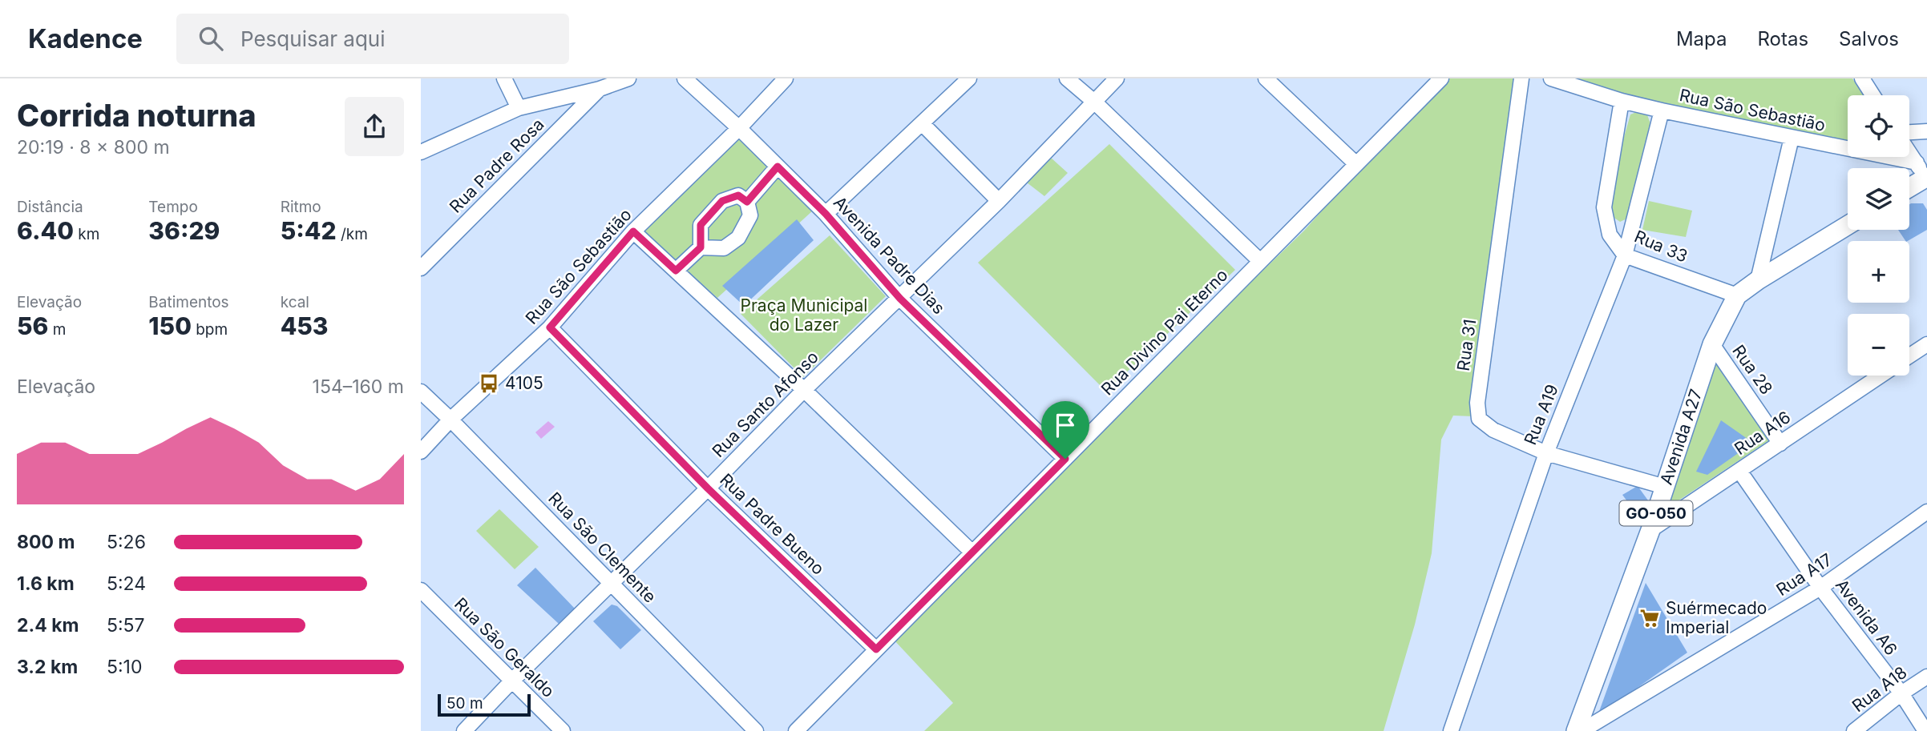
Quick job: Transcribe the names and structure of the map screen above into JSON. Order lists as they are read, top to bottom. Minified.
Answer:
{"streets":{"main road":["Avenida A27","GO-050"],"street":["Rua São Sebastião","Rua Padre Rosa","Rua 33","Avenida Padre Dias","Rua Divino Pai Eterno","Rua 31","Rua 28","Rua Santo Afonso","Rua A19","Rua A16","Rua Padre Bueno","Rua São Clemente","Rua A17","Avenida A6","Rua São Geraldo","Rua A18"]},"crossings":[["Rua São Sebastião","Rua 33"],["Rua São Sebastião","Avenida Padre Dias"],["Rua São Sebastião","Rua A19"],["Rua São Sebastião","Rua Padre Bueno"],["Rua São Sebastião","Rua São Clemente"],["Rua 33","Rua A19"],["Rua 33","Avenida A27"],["Avenida Padre Dias","Rua Divino Pai Eterno"],["Avenida Padre Dias","Rua Santo Afonso"],["Rua Divino Pai Eterno","Rua Padre Bueno"],["Rua 31","Rua A19"],["Rua 31","Avenida A27"],["Rua 28","Rua A16"],["Rua 28","Avenida A27"],["Rua Santo Afonso","Rua Padre Bueno"],["Rua Santo Afonso","Rua São Clemente"],["Rua Santo Afonso","Rua São Geraldo"],["Rua A16","Avenida A27"],["Rua A16","Avenida A6"],["Rua A17","Avenida A6"],["Avenida A6","Rua A18"]],"parks":["Praça Municipal do Lazer"],"places":{"bus stop":["4105"],"supermarket":["Suérmecado Imperial"]},"scale_bar":"50 m","page":{"header":"Kadence","search":"Pesquisar aqui","nav":["Mapa","Rotas","Salvos"],"heading":["Corrida noturna","20:19 · 8 × 800 m"],"map_buttons":["+","−"],"stats":[["Distância","6.40 km"],["Tempo","36:29"],["Ritmo","5:42 /km"],["Elevação","56 m"],["Batimentos","150 bpm"],["kcal","453"]],"chart":["Elevação","154–160 m"],"list":[{"name":"800 m","note":"5:26"},{"name":"1.6 km","note":"5:24"},{"name":"2.4 km","note":"5:57"},{"name":"3.2 km","note":"5:10"}],"scale":"50 m"}}
